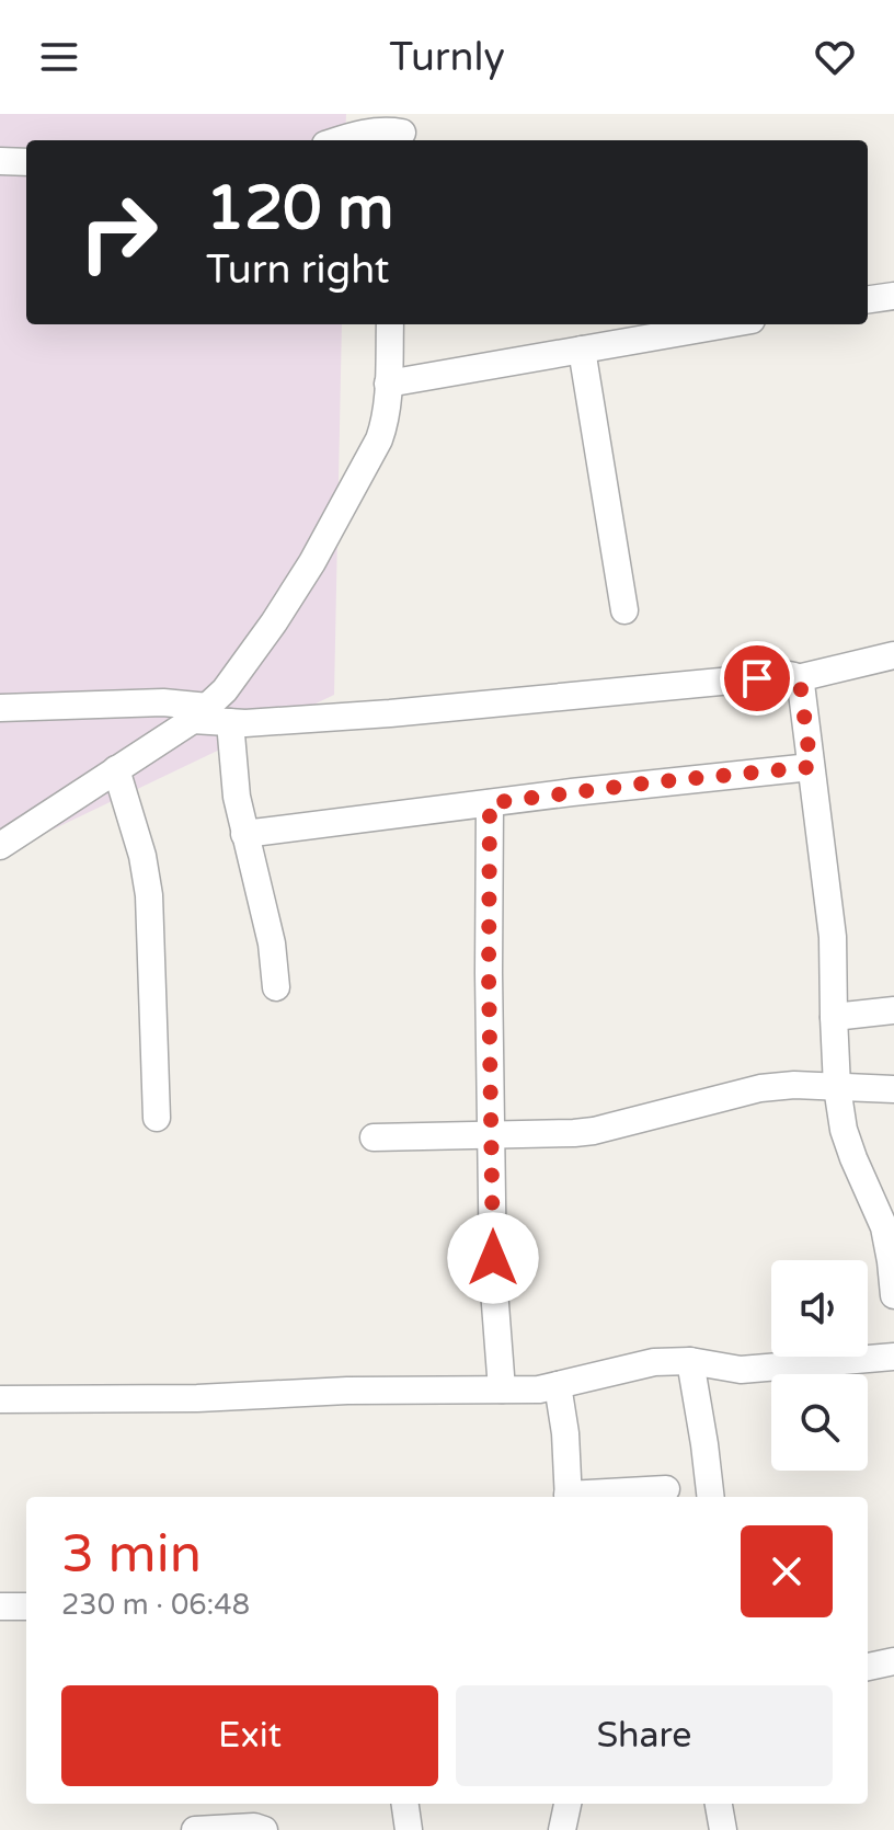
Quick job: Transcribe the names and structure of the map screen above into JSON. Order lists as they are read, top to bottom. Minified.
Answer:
{"page":{"header":"Turnly","turn":["120 m","Turn right"],"heading":["3 min","230 m · 06:48"],"buttons":["Exit","Share"]}}
